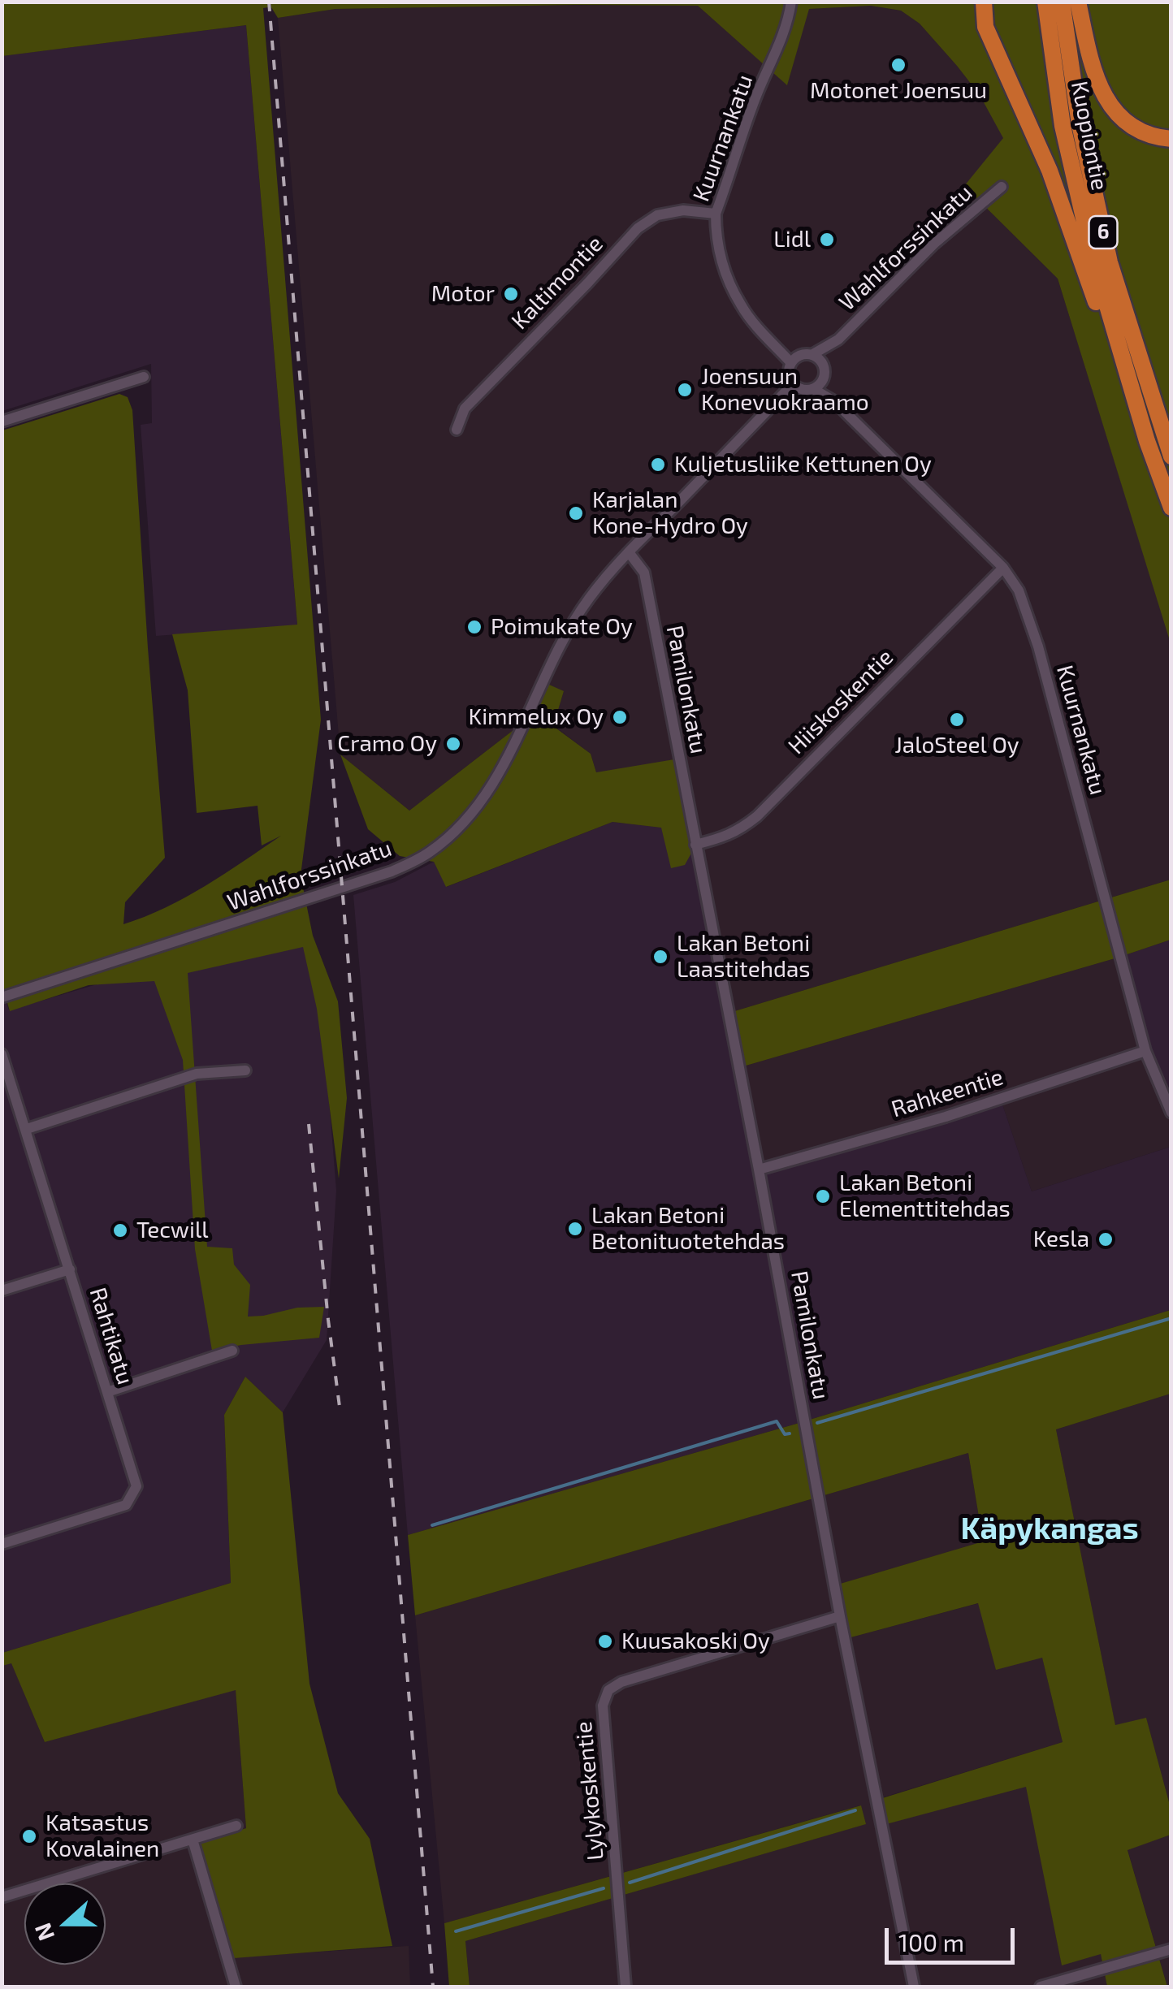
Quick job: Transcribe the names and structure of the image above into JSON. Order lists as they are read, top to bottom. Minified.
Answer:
{"streets":{"highway":["Kuopiontie","6"],"street":["Kuurnankatu","Wahlforssinkatu","Kaltimontie","Pamilonkatu","Hiiskoskentie","Rahkeentie","Rahtikatu","Lylykoskentie"]},"crossings":[["Kuurnankatu","Wahlforssinkatu"],["Kuurnankatu","Kaltimontie"],["Kuurnankatu","Hiiskoskentie"],["Kuurnankatu","Rahkeentie"],["Wahlforssinkatu","Pamilonkatu"],["Pamilonkatu","Hiiskoskentie"],["Pamilonkatu","Rahkeentie"],["Pamilonkatu","Lylykoskentie"]],"districts":["Käpykangas"],"places":["Motonet Joensuu","Lidl","Motor","Joensuun Konevuokraamo","Kuljetusliike Kettunen Oy","Karjalan Kone-Hydro Oy","Poimukate Oy","Kimmelux Oy","JaloSteel Oy","Cramo Oy","Lakan Betoni Laastitehdas","Lakan Betoni Elementtitehdas","Lakan Betoni Betonituotetehdas","Tecwill","Kesla","Kuusakoski Oy","Katsastus Kovalainen"],"scale_bar":"100 m","north":"left"}
